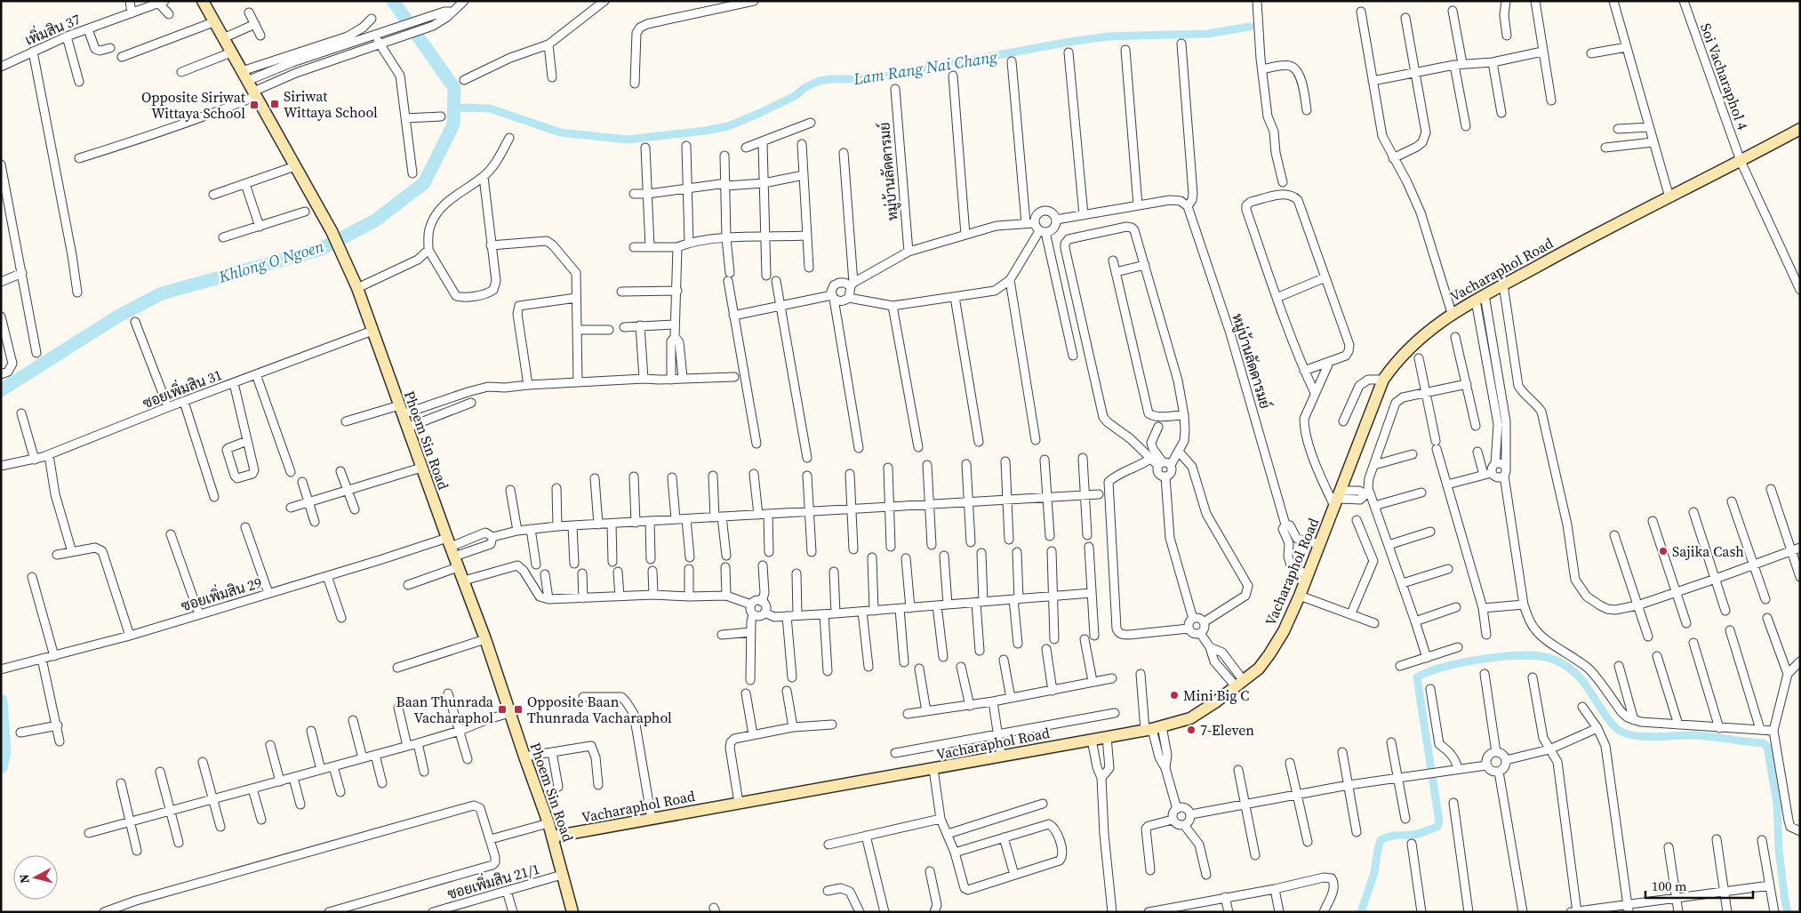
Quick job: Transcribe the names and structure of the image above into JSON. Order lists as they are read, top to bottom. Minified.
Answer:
{"streets":{"street":["เพิ่มสิน 37","Soi Vacharaphol 4","หมู่บ้านลัดดารมย์","Vacharaphol Road","ซอยเพิ่มสิน 31","Phoem Sin Road","ซอยเพิ่มสิน 29","ซอยเพิ่มสิน 21/1"]},"crossings":[["Soi Vacharaphol 4","Vacharaphol Road"],["หมู่บ้านลัดดารมย์","Vacharaphol Road"],["Vacharaphol Road","Phoem Sin Road"],["ซอยเพิ่มสิน 31","Phoem Sin Road"],["Phoem Sin Road","ซอยเพิ่มสิน 29"],["Phoem Sin Road","ซอยเพิ่มสิน 21/1"]],"water":["Lam Rang Nai Chang","Khlong O Ngoen"],"places":{"transit":["Siriwat Wittaya School","Opposite Siriwat Wittaya School","Baan Thunrada Vacharaphol","Opposite Baan Thunrada Vacharaphol"],"other":["Sajika Cash","Mini Big C","7-Eleven"]},"scale_bar":"100 m","north":"left"}
